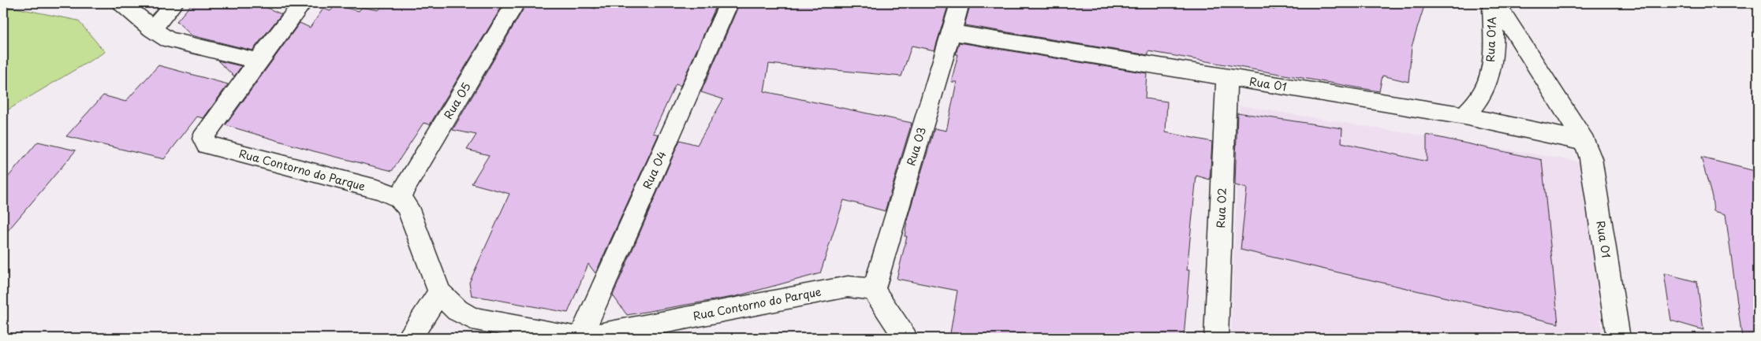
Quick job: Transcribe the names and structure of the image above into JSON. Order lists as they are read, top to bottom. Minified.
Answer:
{"streets":{"street":["Rua 01A","Rua 01","Rua 05","Rua 03","Rua Contorno do Parque","Rua 04","Rua 02"]},"crossings":[["Rua 01A","Rua 01"],["Rua 01","Rua 03"],["Rua 01","Rua 02"],["Rua 05","Rua Contorno do Parque"],["Rua 03","Rua Contorno do Parque"]]}
